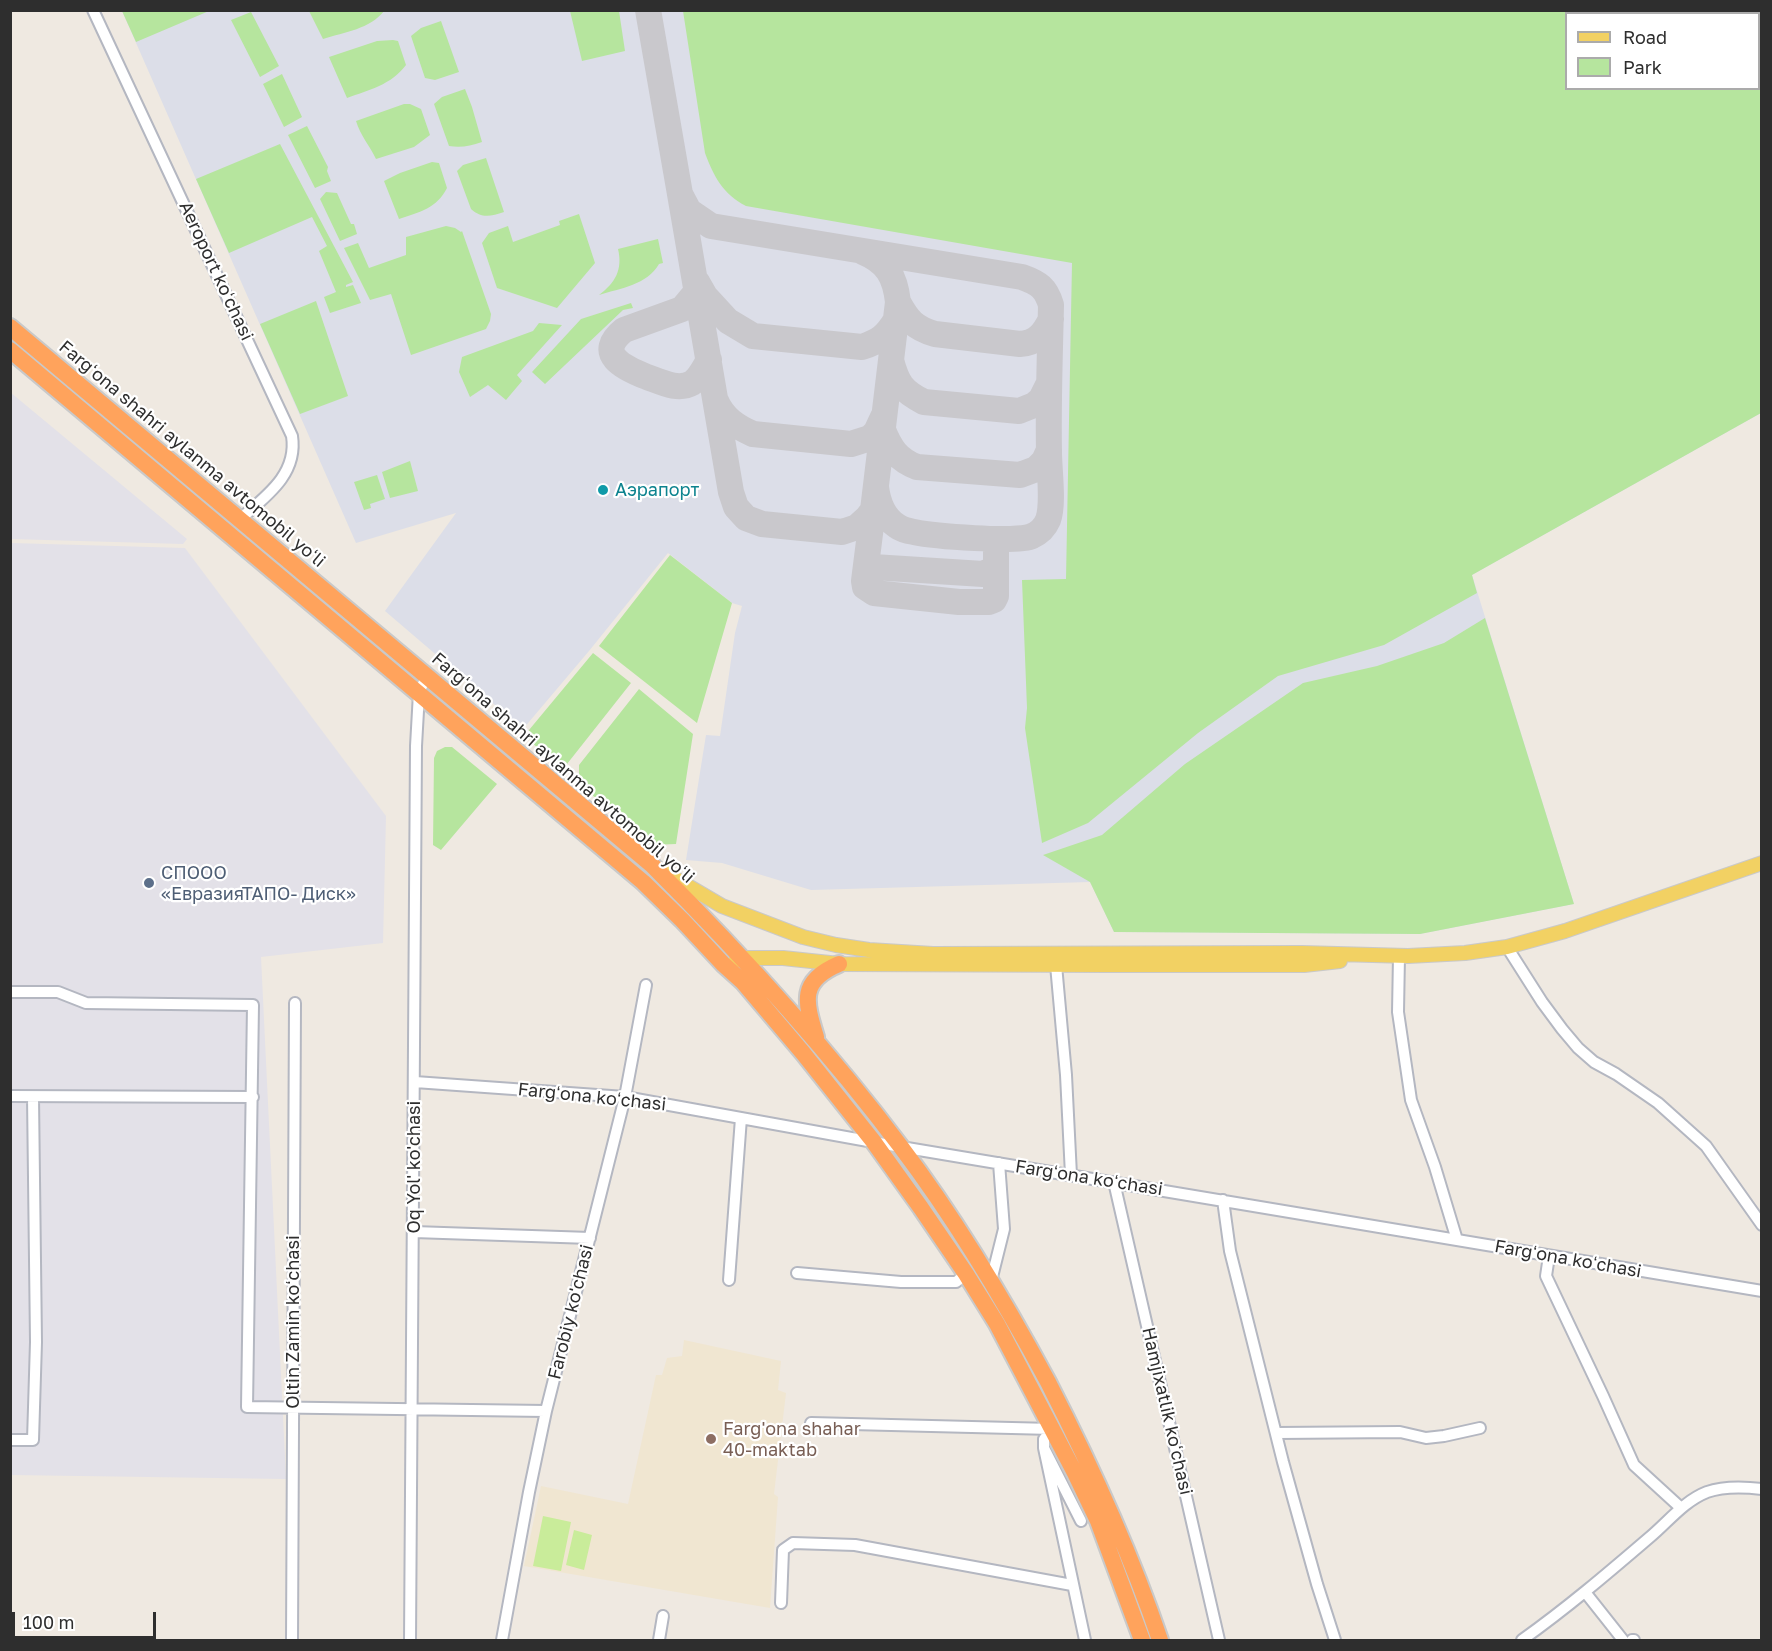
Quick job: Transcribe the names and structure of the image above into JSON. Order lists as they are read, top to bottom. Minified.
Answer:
{"streets":{"highway":["Fargʻona shahri aylanma avtomobil yoʻli"],"street":["Aeroport koʻchasi","Fargʻona koʻchasi","Oq Yol' ko'chasi","Farobiy ko'chasi","Oltin Zamin koʻchasi","Hamjixatlik koʻchasi"]},"crossings":[["Aeroport koʻchasi","Fargʻona shahri aylanma avtomobil yoʻli"],["Fargʻona shahri aylanma avtomobil yoʻli","Fargʻona koʻchasi"],["Fargʻona shahri aylanma avtomobil yoʻli","Oq Yol' ko'chasi"],["Fargʻona koʻchasi","Oq Yol' ko'chasi"],["Fargʻona koʻchasi","Farobiy ko'chasi"],["Fargʻona koʻchasi","Hamjixatlik koʻchasi"]],"places":["Аэрапорт","СПООО «ЕвразияТАПО- Диск»","Farg'ona shahar 40-maktab"],"legend":["Road","Park"],"scale_bar":"100 m"}
